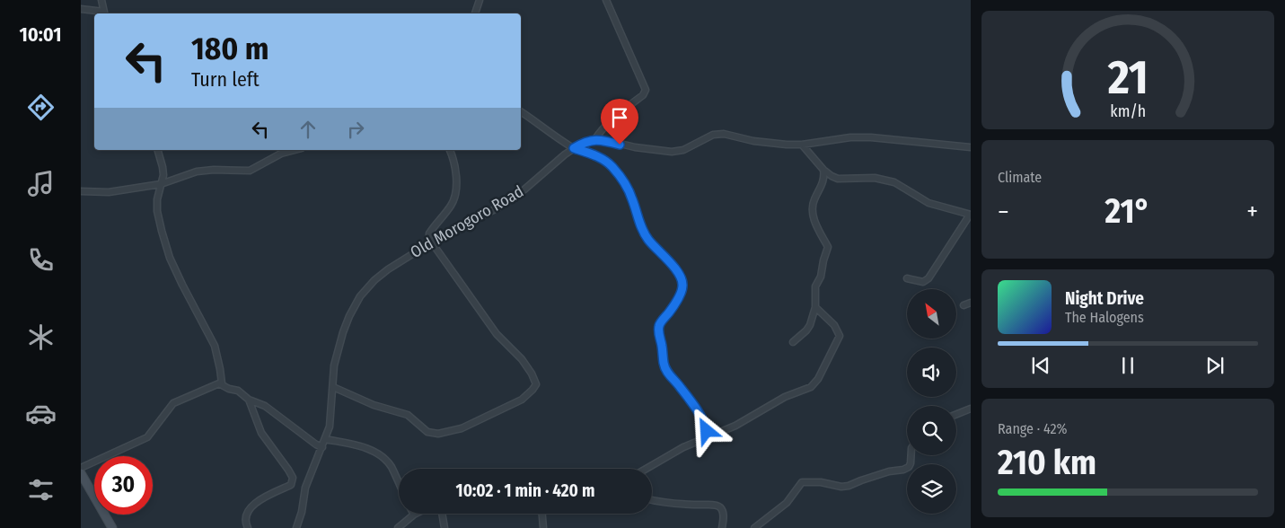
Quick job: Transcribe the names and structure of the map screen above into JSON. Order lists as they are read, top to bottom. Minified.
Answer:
{"streets":{"street":["Old Morogoro Road"]},"north":"top left","page":{"tabs":"10:01","turn":["180 m","Turn left"],"tile":["Climate",["Range · 42%","210 km"]],"heat":["−","21°","+"],"song":["Night Drive","The Halogens"],"limit":"30","trip":"10:02 · 1 min · 420 m","gauge":["21","km/h"]}}
